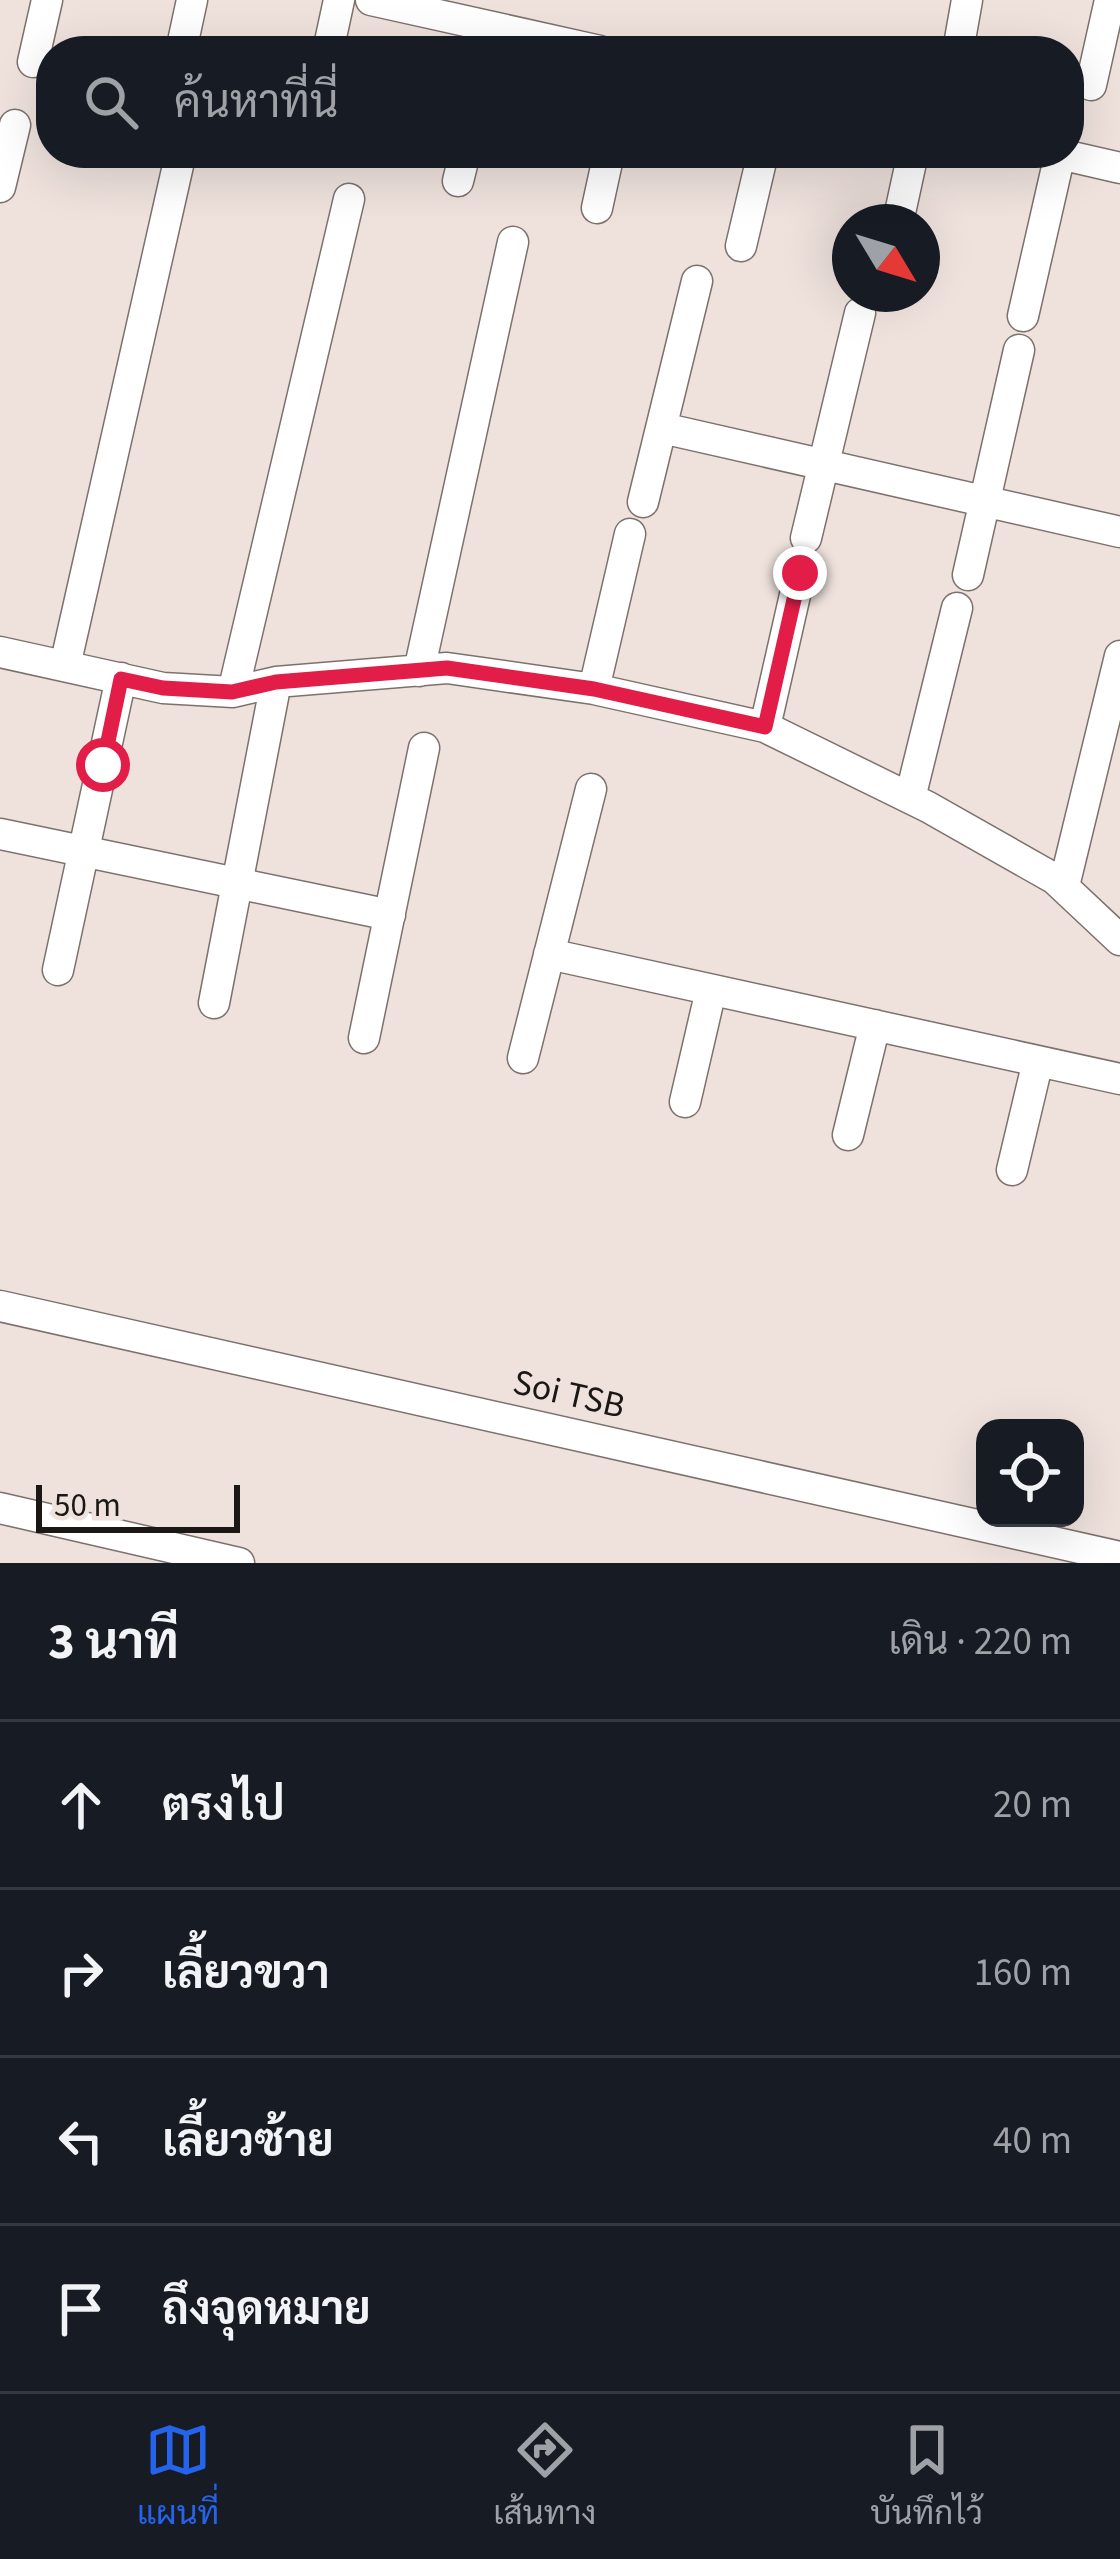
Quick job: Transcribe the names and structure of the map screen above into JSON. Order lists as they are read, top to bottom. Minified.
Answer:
{"streets":{"street":["Soi TSB"]},"scale_bar":"50 m","north":"bottom right","page":{"search":"ค้นหาที่นี่","scale":"50 m","heading":["3 นาที","เดิน · 220 m"],"list":[["ตรงไป","20 m"],["เลี้ยวขวา","160 m"],["เลี้ยวซ้าย","40 m"],"ถึงจุดหมาย"],"nav":["แผนที่","เส้นทาง","บันทึกไว้"]}}
